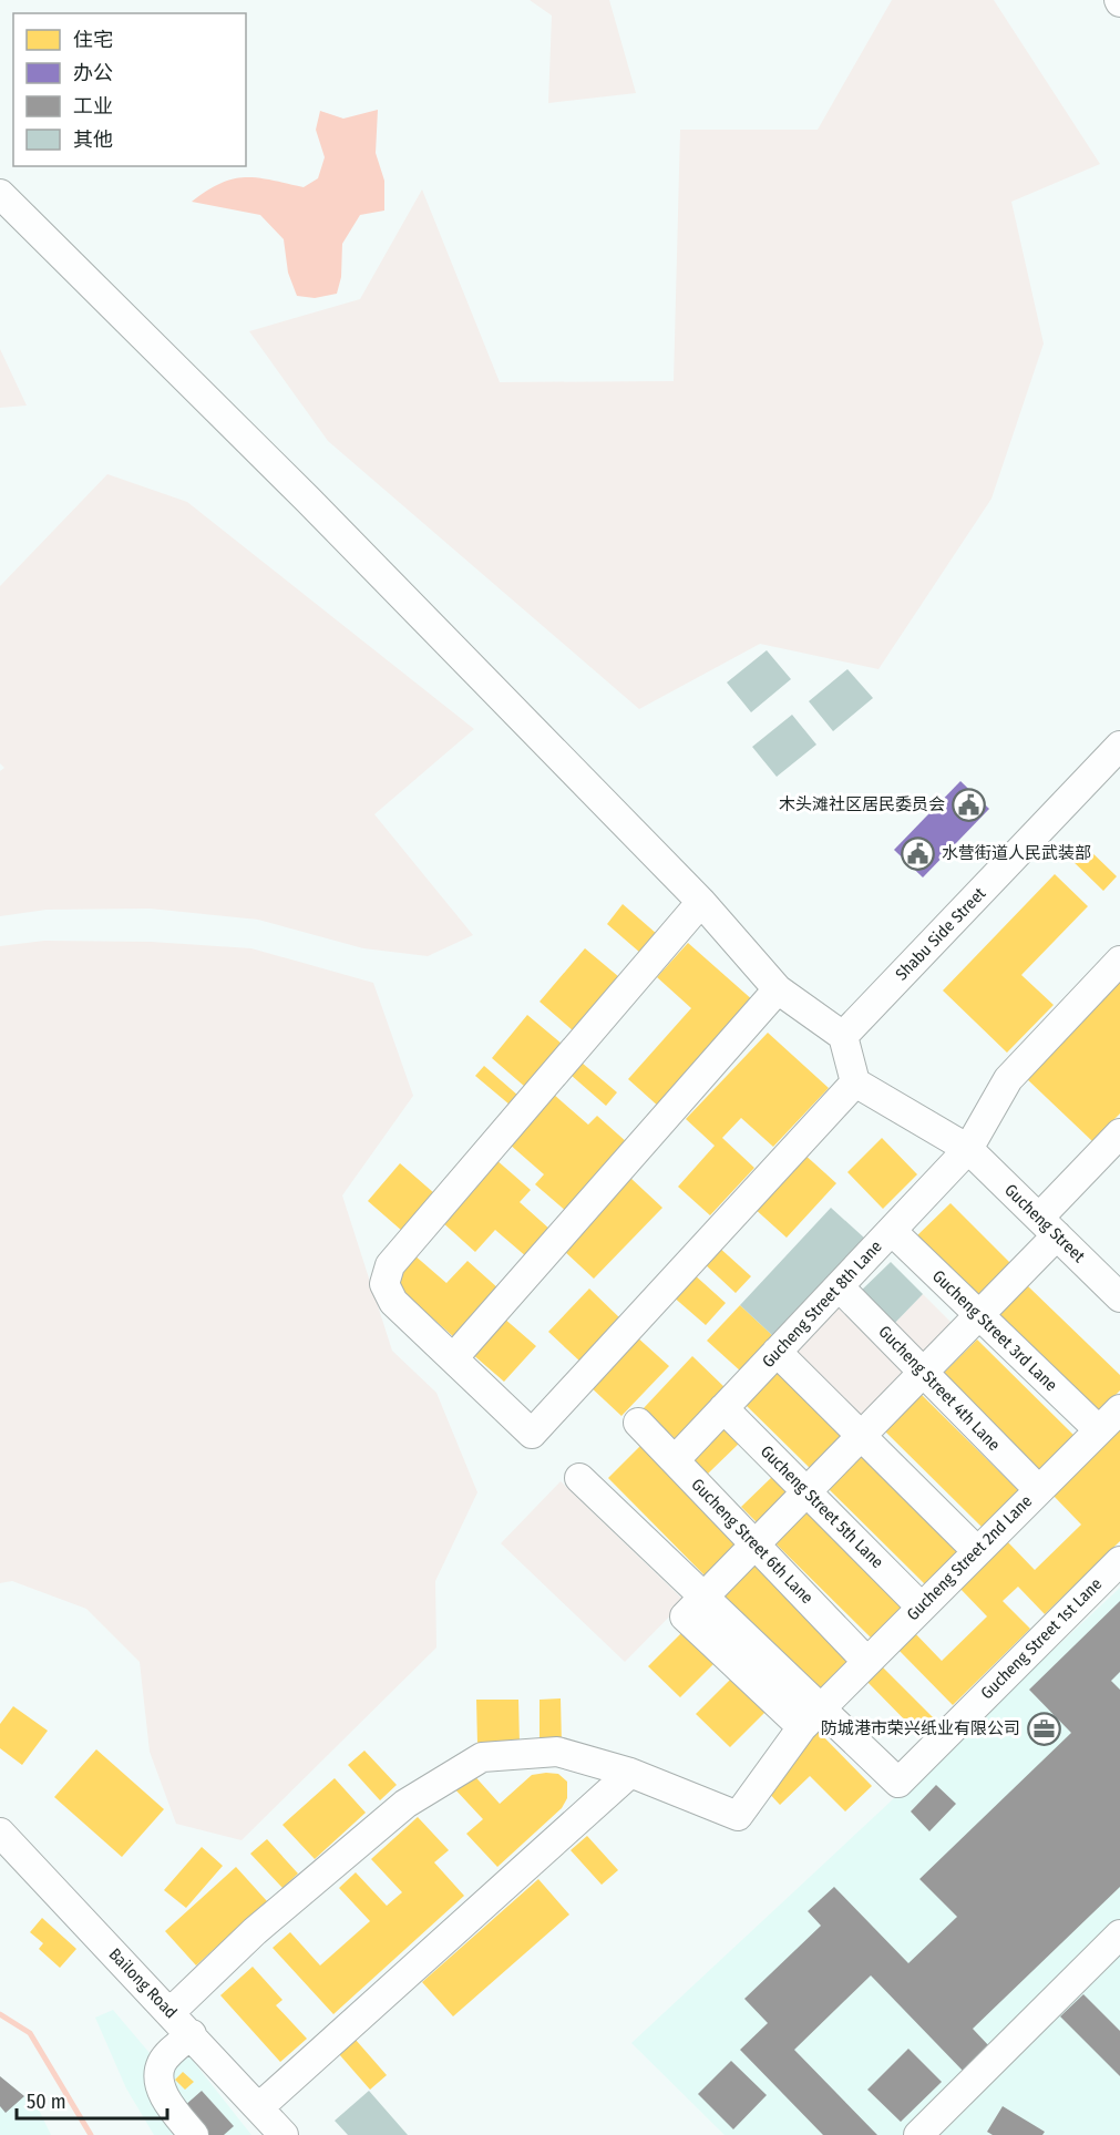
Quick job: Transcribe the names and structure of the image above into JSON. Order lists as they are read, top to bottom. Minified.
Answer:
{"streets":{"street":["Shabu Side Street","Gucheng Street","Gucheng Street 8th Lane","Gucheng Street 3rd Lane","Gucheng Street 4th Lane","Gucheng Street 5th Lane","Gucheng Street 6th Lane","Gucheng Street 2nd Lane","Gucheng Street 1st Lane","Bailong Road"]},"crossings":[["Gucheng Street","Gucheng Street 8th Lane"],["Gucheng Street 8th Lane","Gucheng Street 3rd Lane"],["Gucheng Street 8th Lane","Gucheng Street 4th Lane"],["Gucheng Street 8th Lane","Gucheng Street 5th Lane"],["Gucheng Street 8th Lane","Gucheng Street 6th Lane"],["Gucheng Street 3rd Lane","Gucheng Street 2nd Lane"],["Gucheng Street 4th Lane","Gucheng Street 2nd Lane"],["Gucheng Street 5th Lane","Gucheng Street 2nd Lane"],["Gucheng Street 6th Lane","Gucheng Street 2nd Lane"],["Gucheng Street 2nd Lane","Gucheng Street 1st Lane"]],"places":{"public building":["木头滩社区居民委员会","水营街道人民武装部"],"office":["防城港市荣兴纸业有限公司"]},"legend":["住宅","办公","工业","其他"],"scale_bar":"50 m"}
